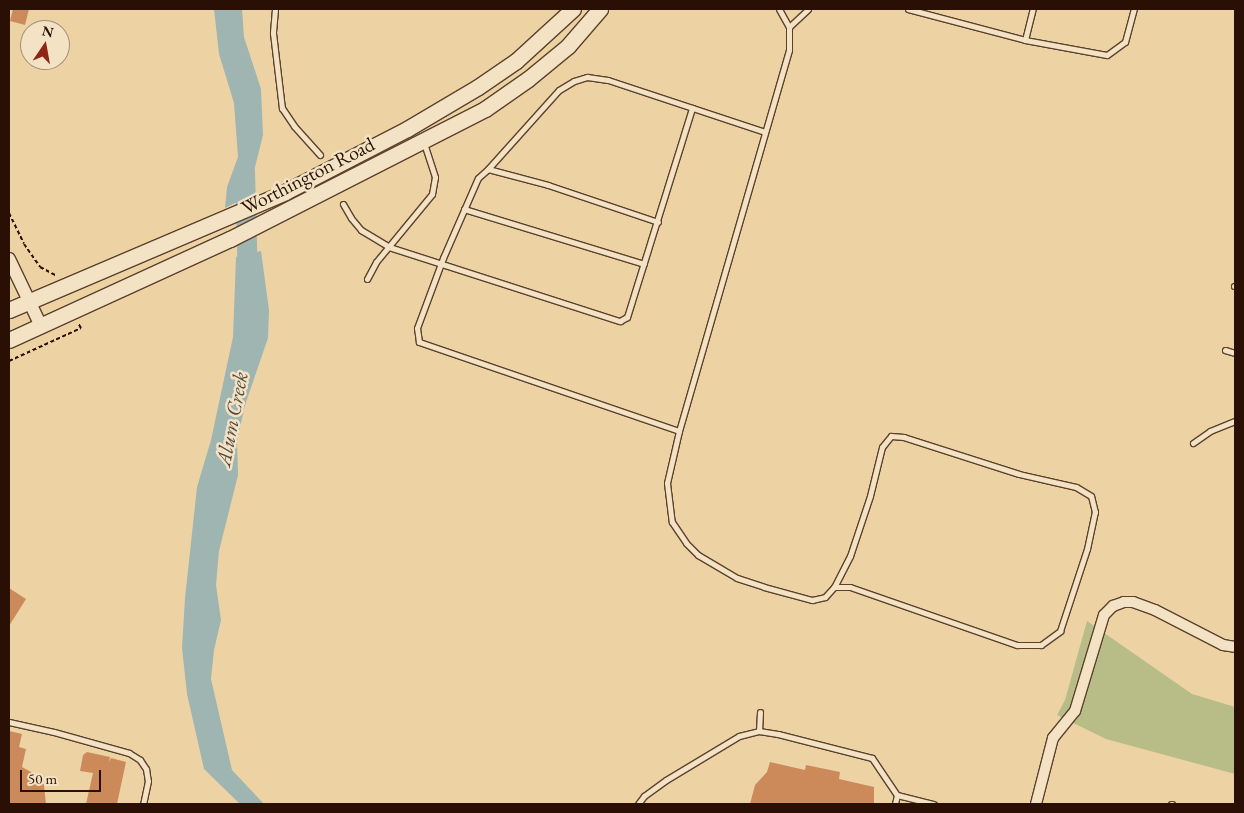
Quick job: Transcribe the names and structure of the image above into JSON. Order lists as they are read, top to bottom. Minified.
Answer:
{"streets":{"main road":["Worthington Road"]},"water":["Alum Creek"],"scale_bar":"50 m","north":"top"}
